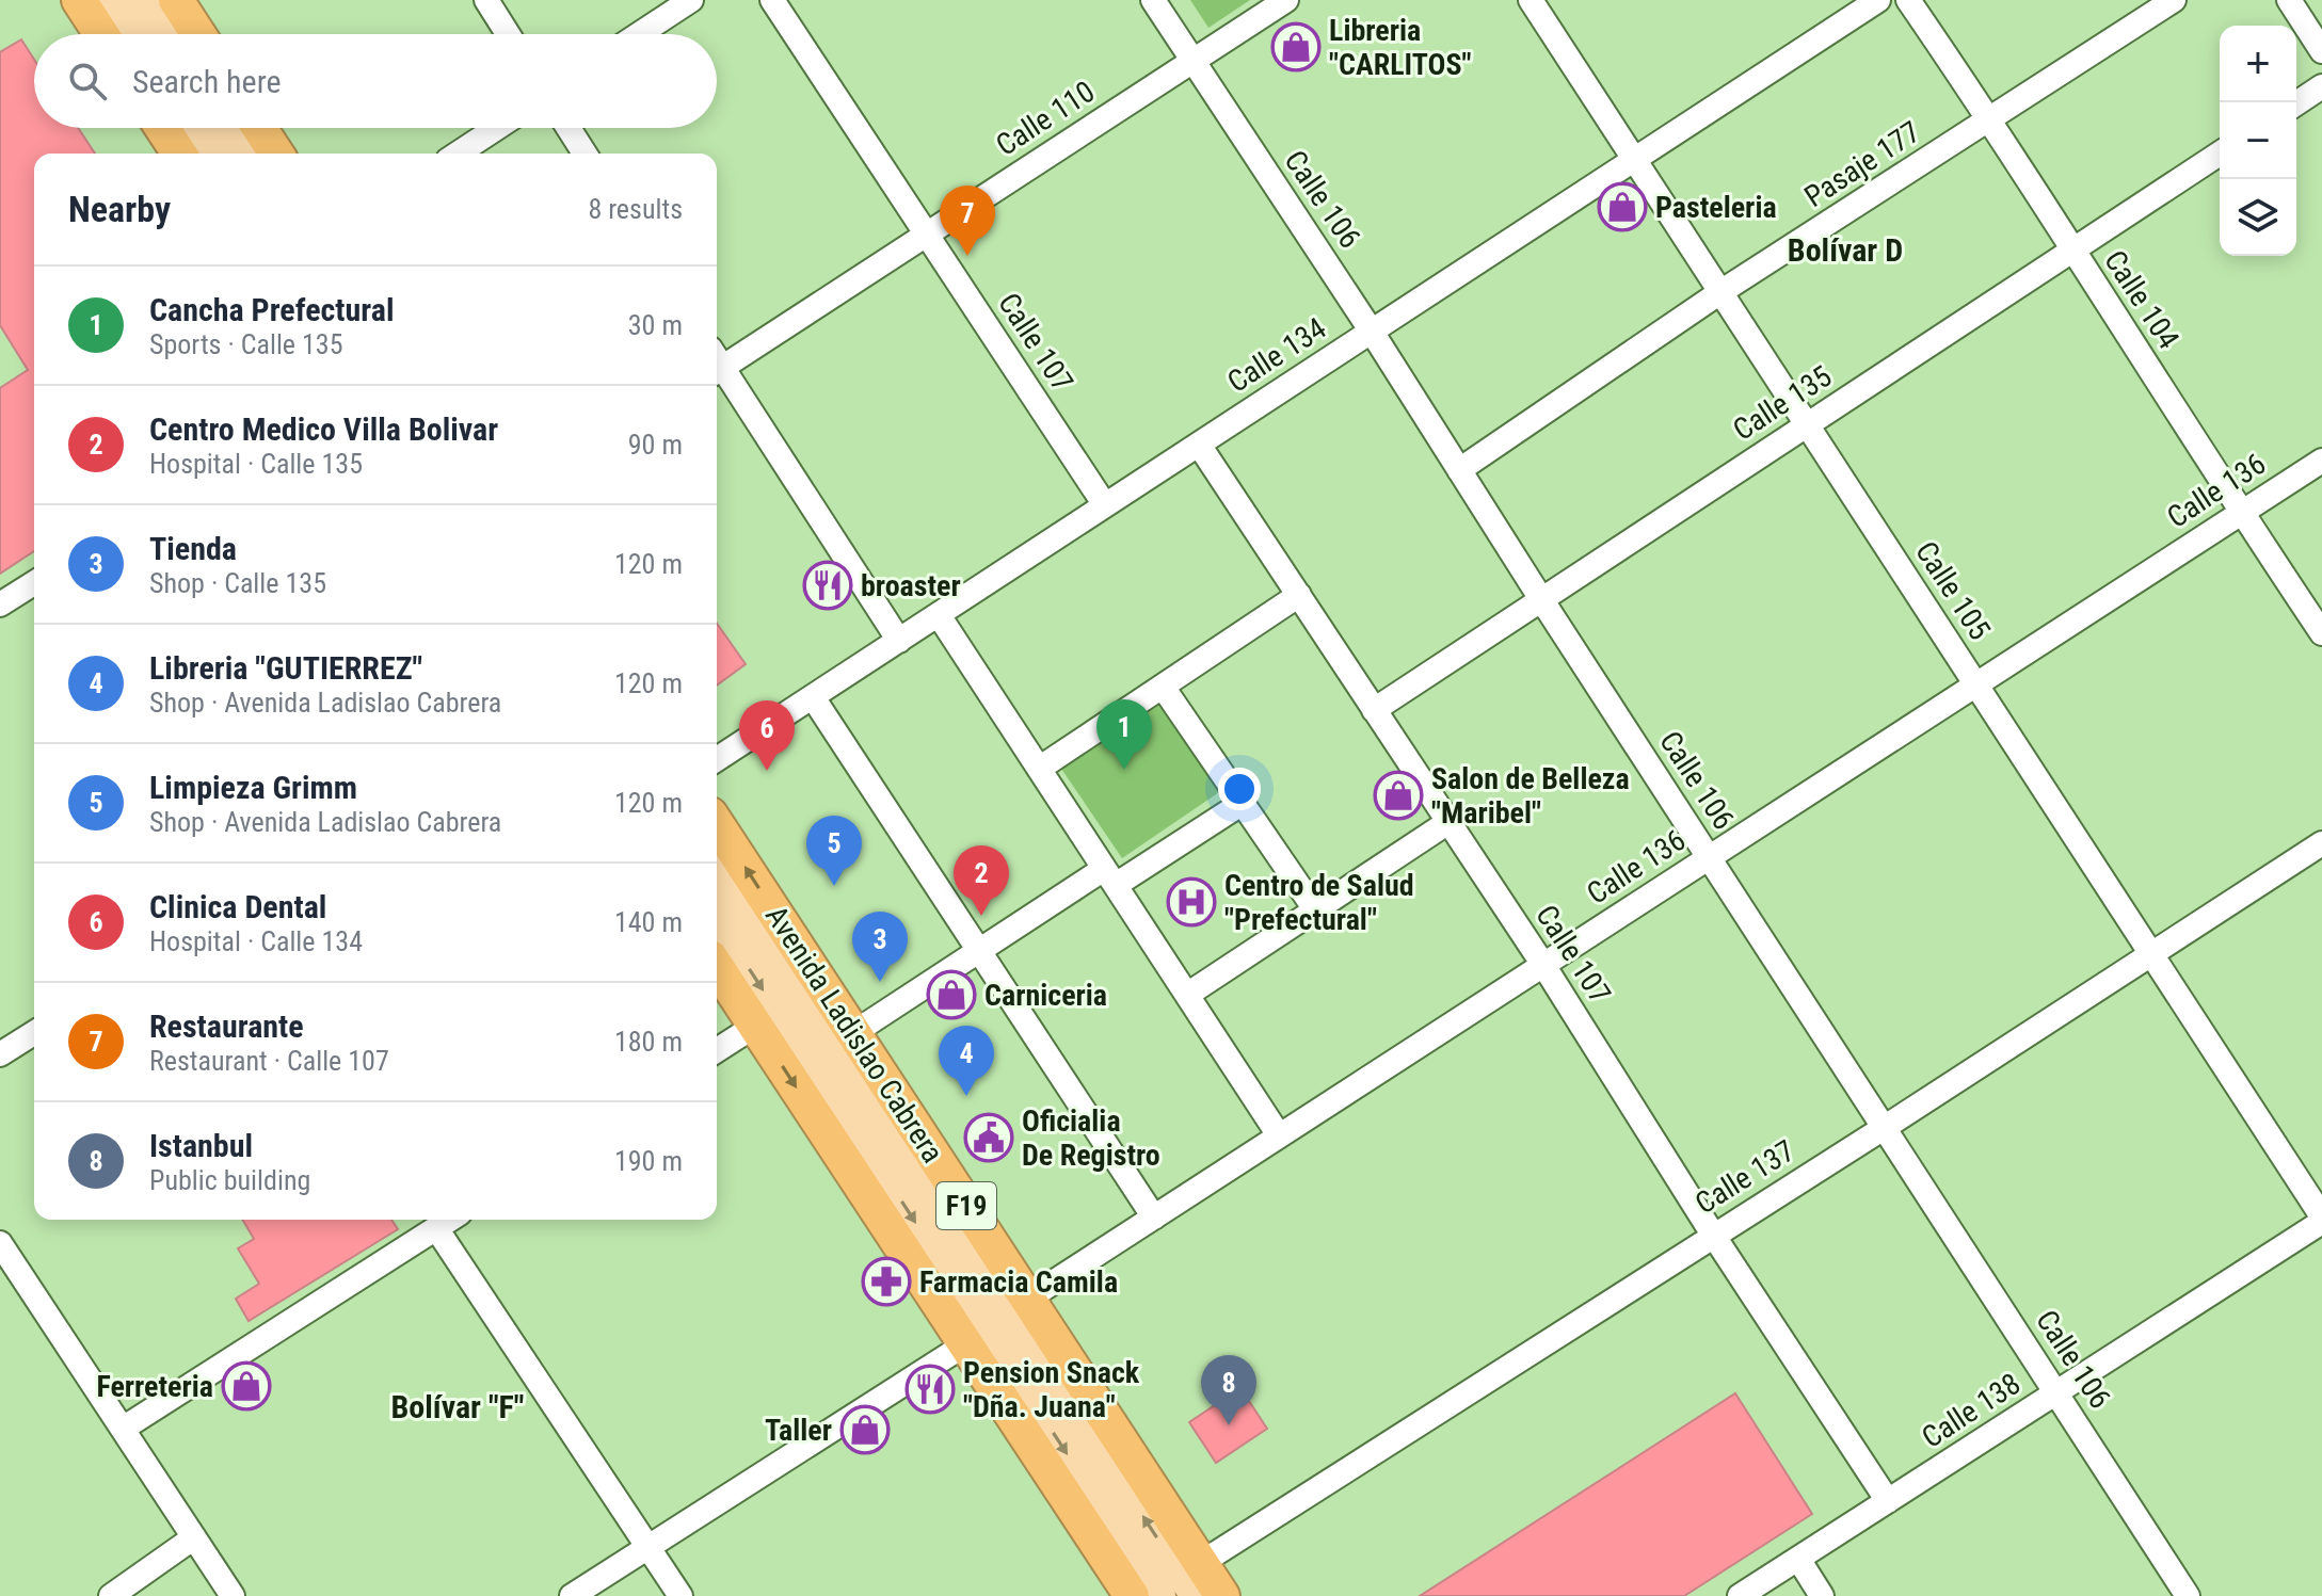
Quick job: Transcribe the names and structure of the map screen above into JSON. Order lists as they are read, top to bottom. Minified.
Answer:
{"streets":{"highway":["Avenida Ladislao Cabrera","F19"],"street":["Calle 110","Pasaje 177","Calle 106","Calle 104","Calle 107","Calle 134","Calle 135","Calle 136","Calle 105","Calle 137","Calle 138"]},"crossings":[["Calle 110","Calle 106"],["Calle 110","Calle 107"],["Pasaje 177","Calle 106"],["Pasaje 177","Calle 104"],["Pasaje 177","Calle 105"],["Calle 106","Calle 134"],["Calle 106","Calle 135"],["Calle 106","Calle 136"],["Calle 106","Calle 137"],["Calle 106","Calle 138"],["Calle 104","Calle 135"],["Calle 104","Calle 136"],["Calle 107","Calle 134"],["Calle 107","Calle 135"],["Calle 107","Calle 136"],["Calle 107","Calle 137"],["Calle 107","Calle 138"],["Calle 134","Calle 105"],["Calle 135","Calle 105"],["Calle 136","Calle 105"],["Calle 136","Avenida Ladislao Cabrera"],["Calle 105","Calle 137"],["Calle 105","Calle 138"],["Avenida Ladislao Cabrera","Calle 137"]],"districts":["Bolívar D","Bolívar \"F\""],"places":{"shop":["Libreria \"CARLITOS\"","Pasteleria","Salon de Belleza \"Maribel\"","Carniceria","Ferreteria","Taller"],"restaurant":["broaster","Pension Snack \"Dña. Juana\""],"hospital":["Centro de Salud \"Prefectural\""],"public building":["Oficialia De Registro"],"pharmacy":["Farmacia Camila"]},"page":{"map_buttons":["+","−"],"search":"Search here","heading":["Nearby","8 results"],"pins":["7","1","6","5","2","3","4","8"],"list":[{"mark":"1","name":"Cancha Prefectural","note":"Sports · Calle 135","value":"30 m"},{"mark":"2","name":"Centro Medico Villa Bolivar","note":"Hospital · Calle 135","value":"90 m"},{"mark":"3","name":"Tienda","note":"Shop · Calle 135","value":"120 m"},{"mark":"4","name":"Libreria \"GUTIERREZ\"","note":"Shop · Avenida Ladislao Cabrera","value":"120 m"},{"mark":"5","name":"Limpieza Grimm","note":"Shop · Avenida Ladislao Cabrera","value":"120 m"},{"mark":"6","name":"Clinica Dental","note":"Hospital · Calle 134","value":"140 m"},{"mark":"7","name":"Restaurante","note":"Restaurant · Calle 107","value":"180 m"},{"mark":"8","name":"Istanbul","note":"Public building","value":"190 m"}]}}
